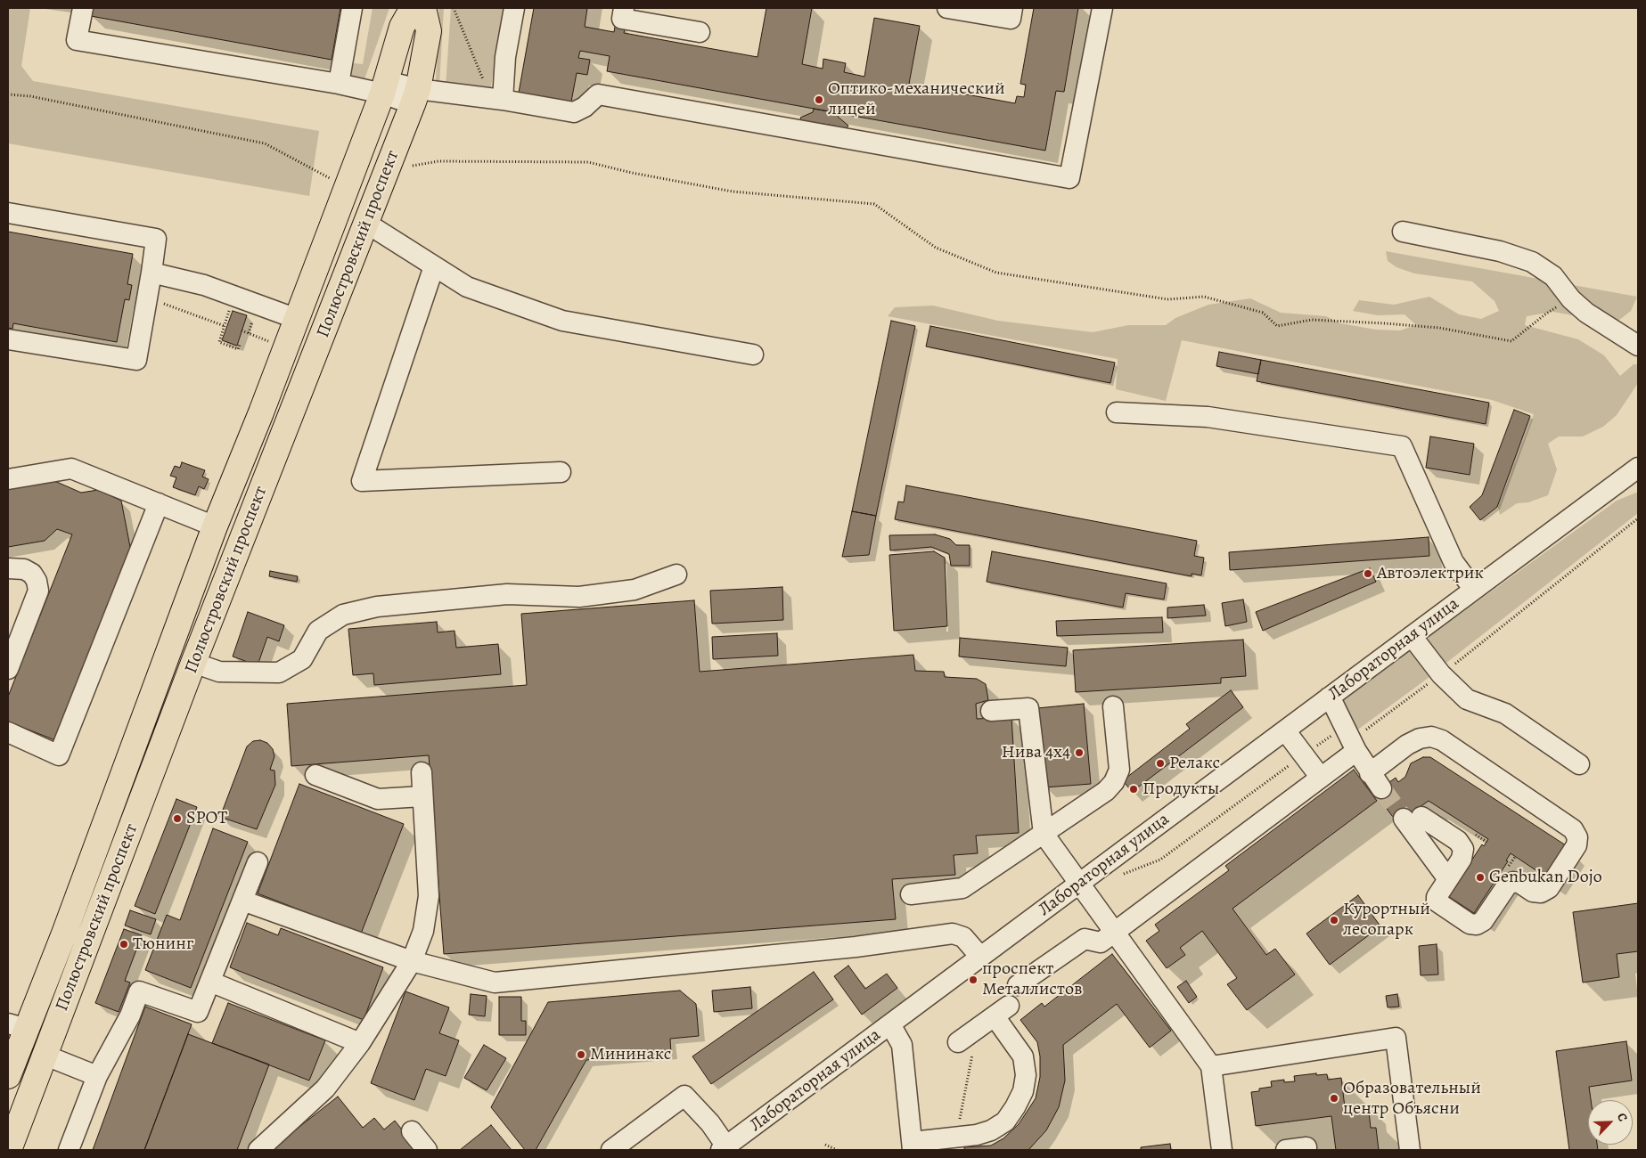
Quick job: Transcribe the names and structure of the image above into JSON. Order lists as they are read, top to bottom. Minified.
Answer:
{"streets":{"main road":["Полюстровский проспект"],"street":["Лабораторная улица"]},"places":["Оптико-механический лицей","Автоэлектрик","Нива 4х4","Релакс","Продукты","SPOT","Genbukan Dojo","Курортный лесопарк","Тюнинг","проспект Металлистов","Мининакс","Образовательный центр Объясни"],"north":"top right"}
